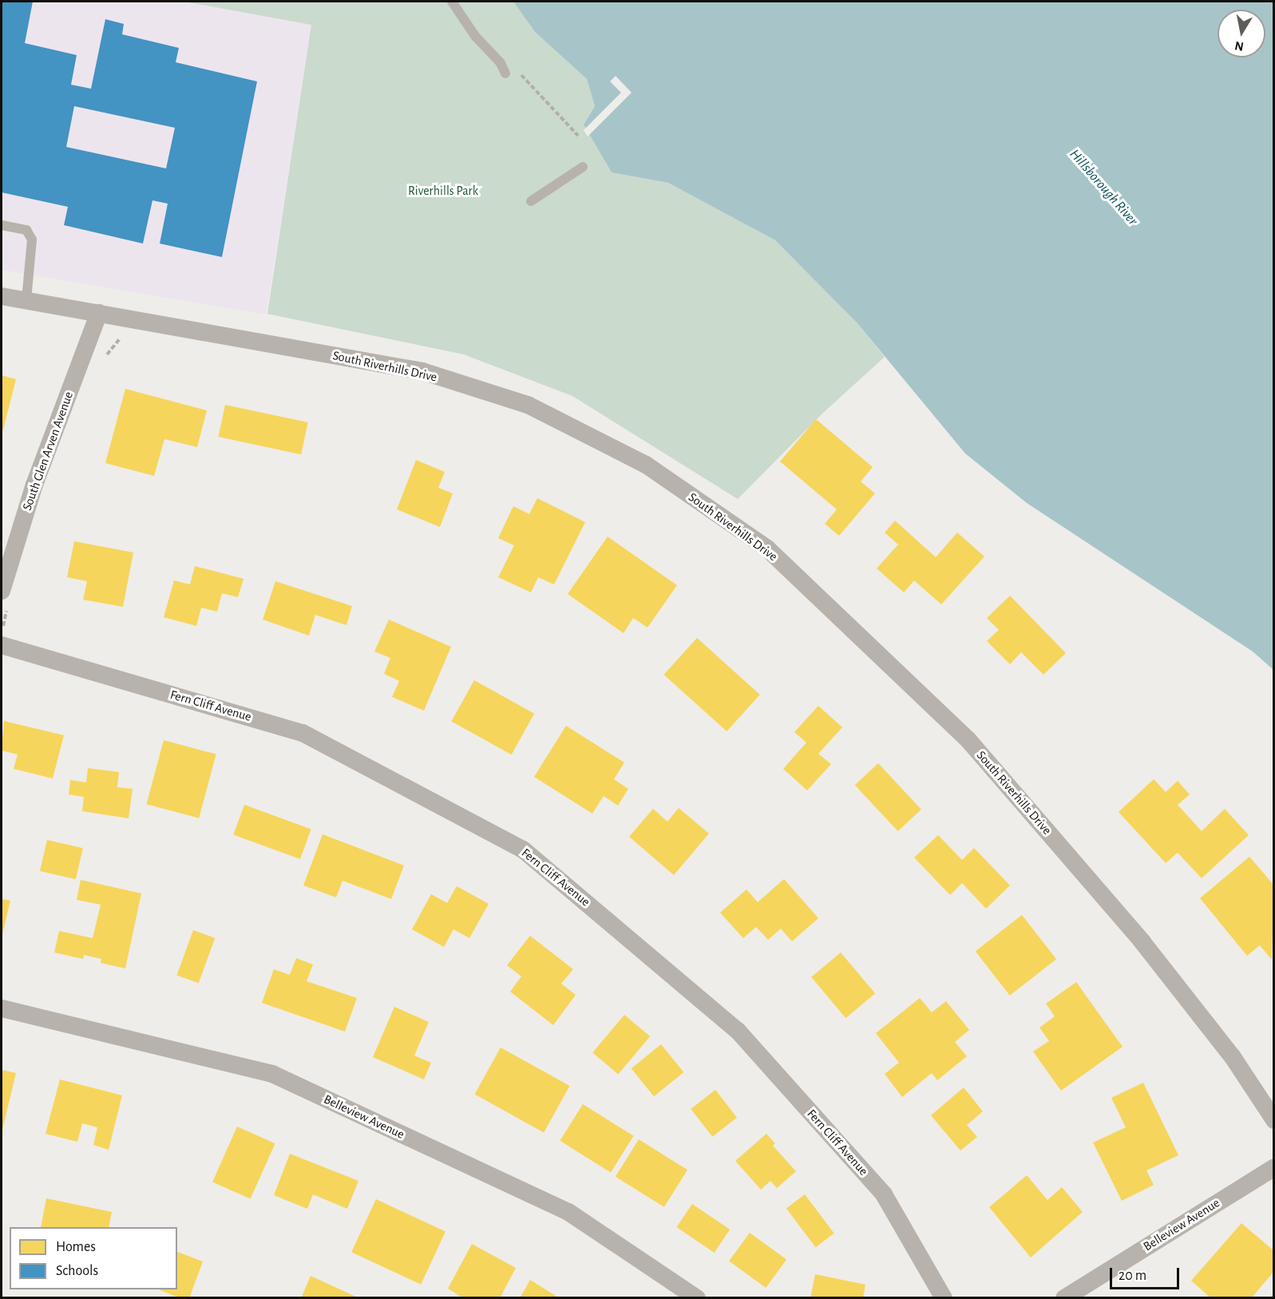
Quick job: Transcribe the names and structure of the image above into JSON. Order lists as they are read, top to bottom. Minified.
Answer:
{"streets":{"street":["South Riverhills Drive","South Glen Arven Avenue","Fern Cliff Avenue","Belleview Avenue"]},"crossings":[["South Riverhills Drive","South Glen Arven Avenue"]],"water":["Hillsborough River"],"parks":["Riverhills Park"],"legend":["Homes","Schools"],"scale_bar":"20 m","north":"bottom"}
